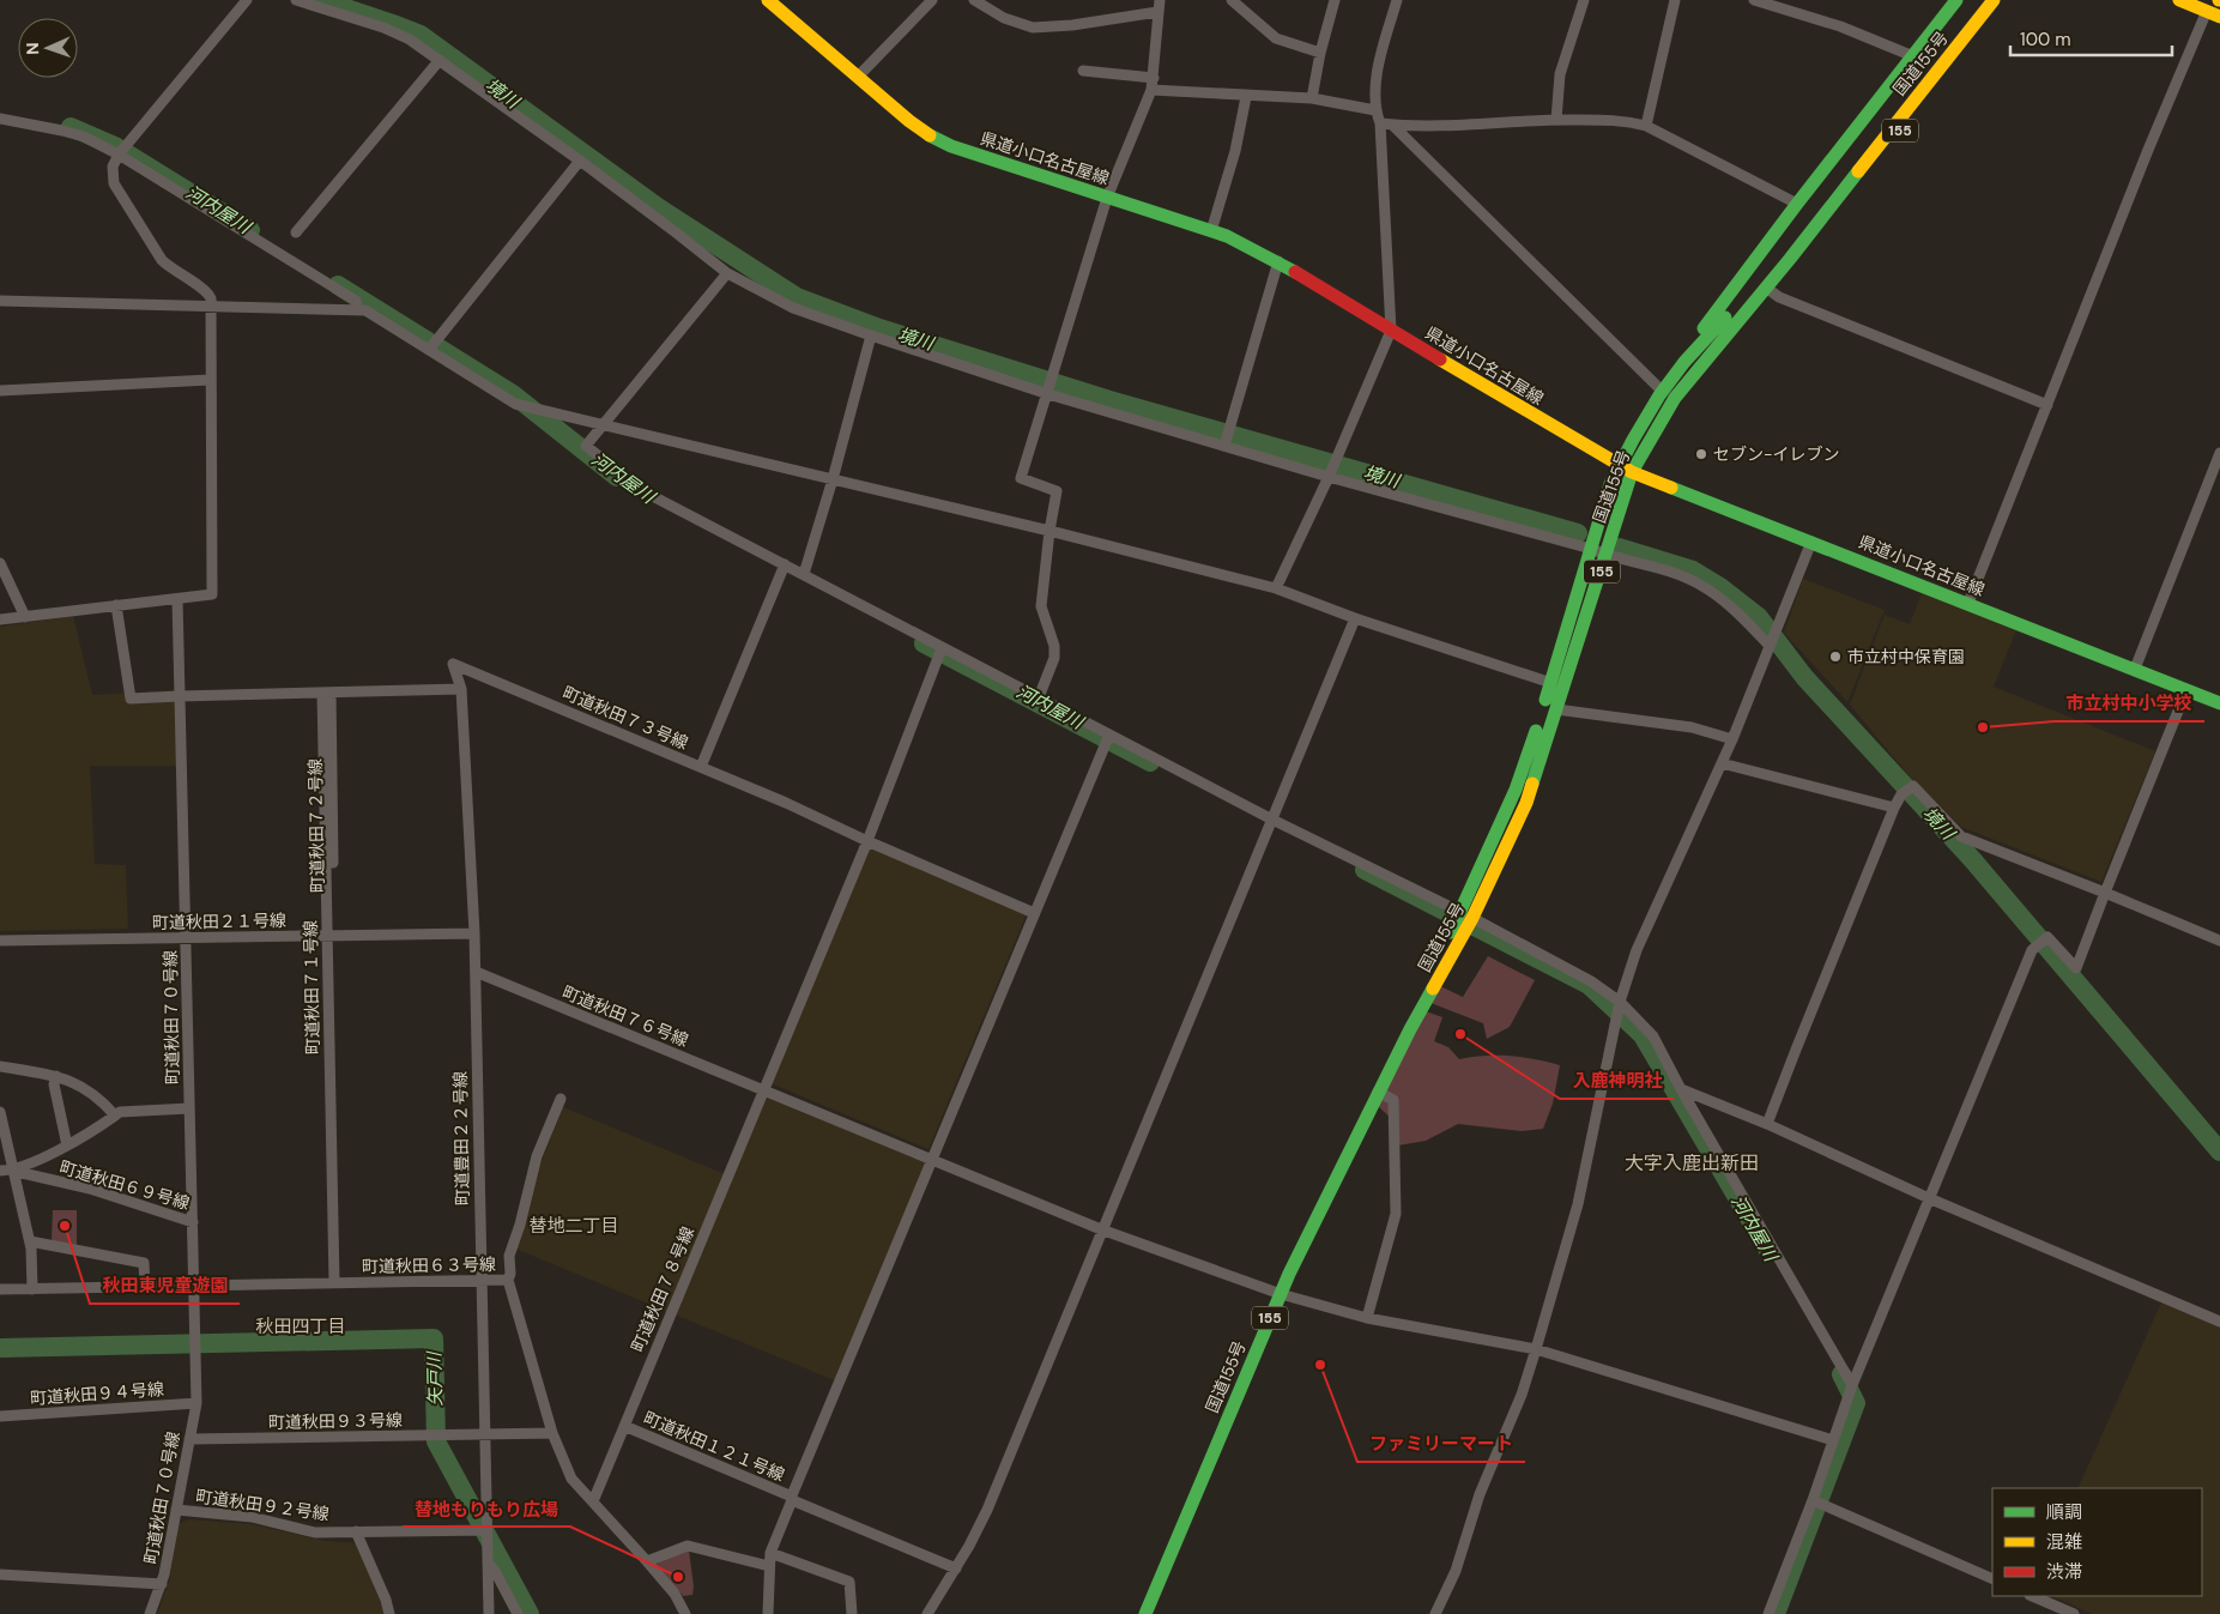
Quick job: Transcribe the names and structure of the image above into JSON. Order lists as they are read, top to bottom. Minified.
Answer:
{"streets":{"main road":["国道155号","155","県道小口名古屋線"],"street":["町道秋田７３号線","町道秋田２１号線","町道秋田７１号線","町道秋田７６号線","町道秋田７０号線","町道豊田２２号線","町道秋田６９号線","町道秋田６３号線","町道秋田７８号線","町道秋田９４号線","町道秋田９３号線","町道秋田１２１号線","町道秋田９２号線"]},"crossings":[["国道155号","155"],["国道155号","県道小口名古屋線"],["国道155号","町道秋田７６号線"],["町道秋田７３号線","町道豊田２２号線"],["町道秋田７３号線","町道秋田７８号線"],["町道秋田２１号線","町道秋田７１号線"],["町道秋田２１号線","町道秋田７０号線"],["町道秋田２１号線","町道豊田２２号線"],["町道秋田７１号線","町道秋田６３号線"],["町道秋田７６号線","町道豊田２２号線"],["町道秋田７６号線","町道秋田７８号線"],["町道秋田７０号線","町道秋田６９号線"],["町道秋田７０号線","町道秋田６３号線"],["町道秋田７０号線","町道秋田９４号線"],["町道秋田７０号線","町道秋田９３号線"],["町道秋田７０号線","町道秋田９２号線"],["町道豊田２２号線","町道秋田６３号線"],["町道豊田２２号線","町道秋田９３号線"],["町道豊田２２号線","町道秋田９２号線"],["町道秋田６３号線","町道秋田７８号線"],["町道秋田６３号線","町道秋田９３号線"],["町道秋田７８号線","町道秋田１２１号線"]],"districts":["大字入鹿出新田","替地二丁目","秋田四丁目"],"water":["境川","河内屋川","矢戸川"],"places":["セブン-イレブン","市立村中保育園","市立村中小学校","入鹿神明社","秋田東児童遊園","ファミリーマート","替地もりもり広場"],"legend":["順調","混雑","渋滞"],"scale_bar":"100 m","north":"left"}
